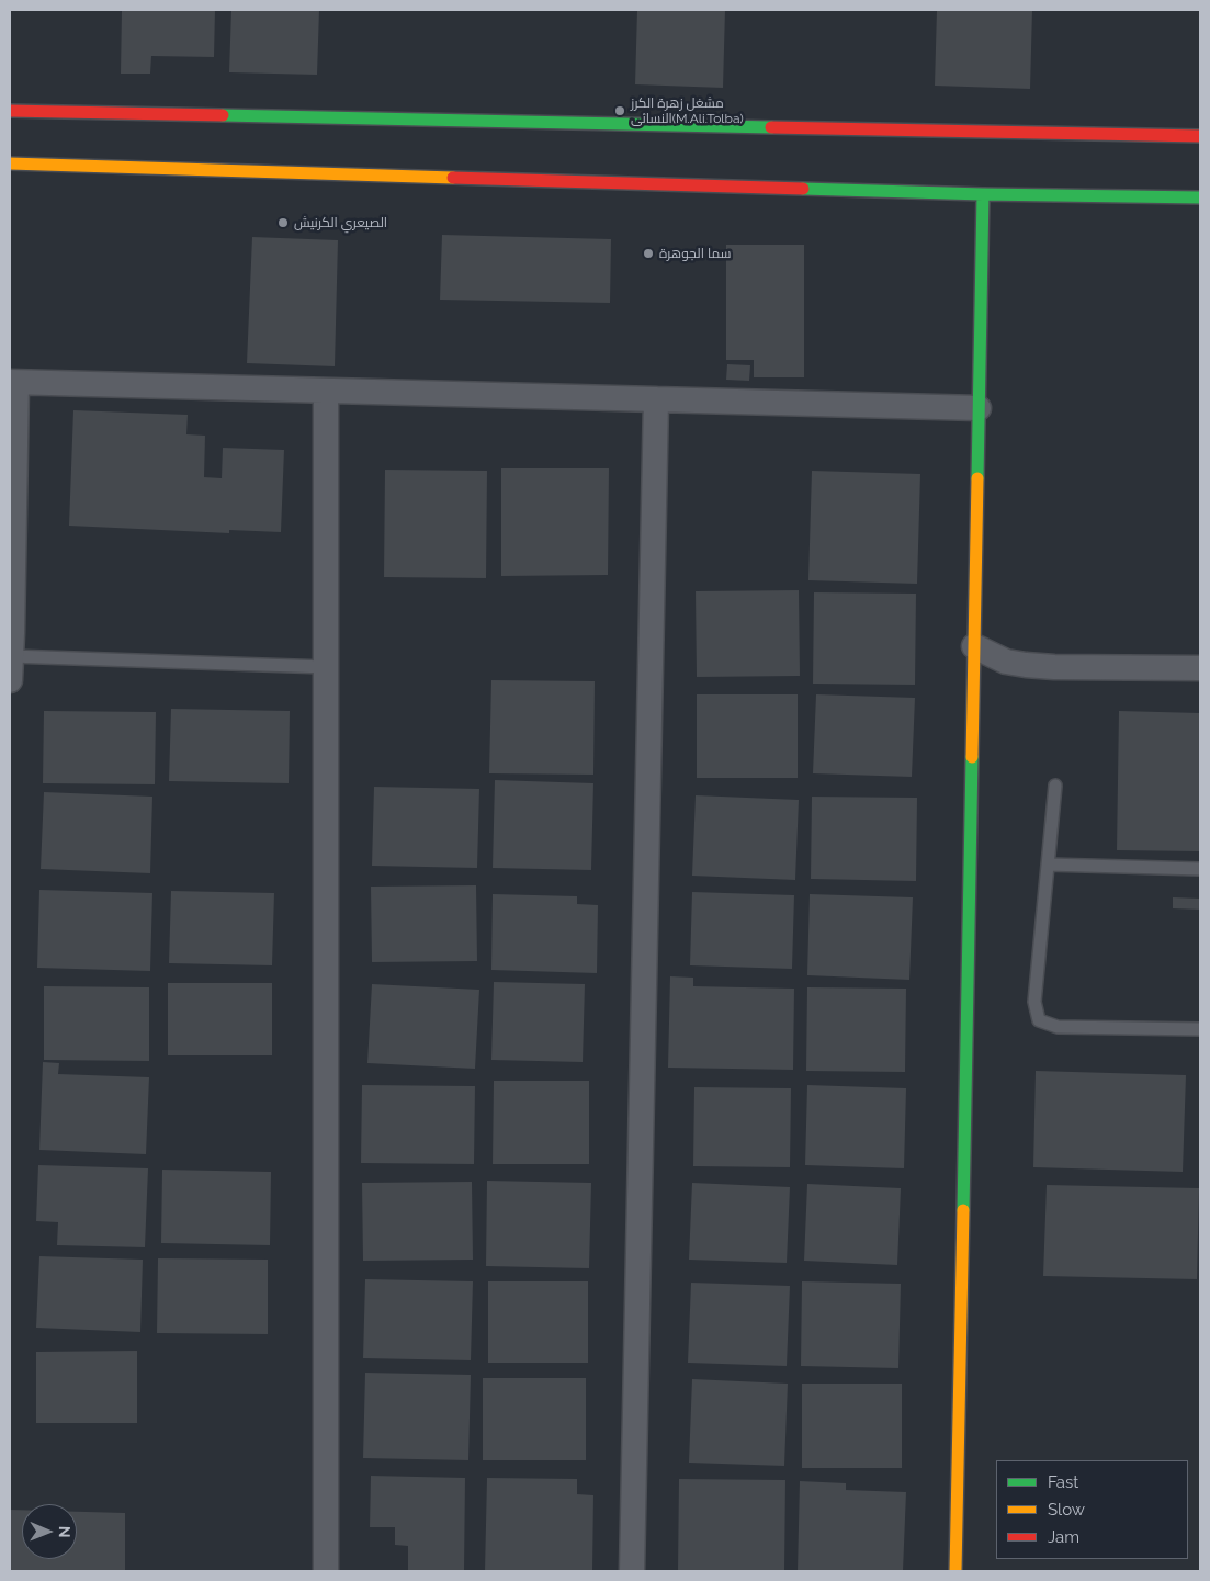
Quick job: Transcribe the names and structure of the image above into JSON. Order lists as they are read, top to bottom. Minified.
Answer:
{"places":["مشغل زهرة الكرز النسائى(M.Ali.Tolba)","الصيعري الكرنيش","سما الجوهرة"],"legend":["Fast","Slow","Jam"],"north":"right"}
